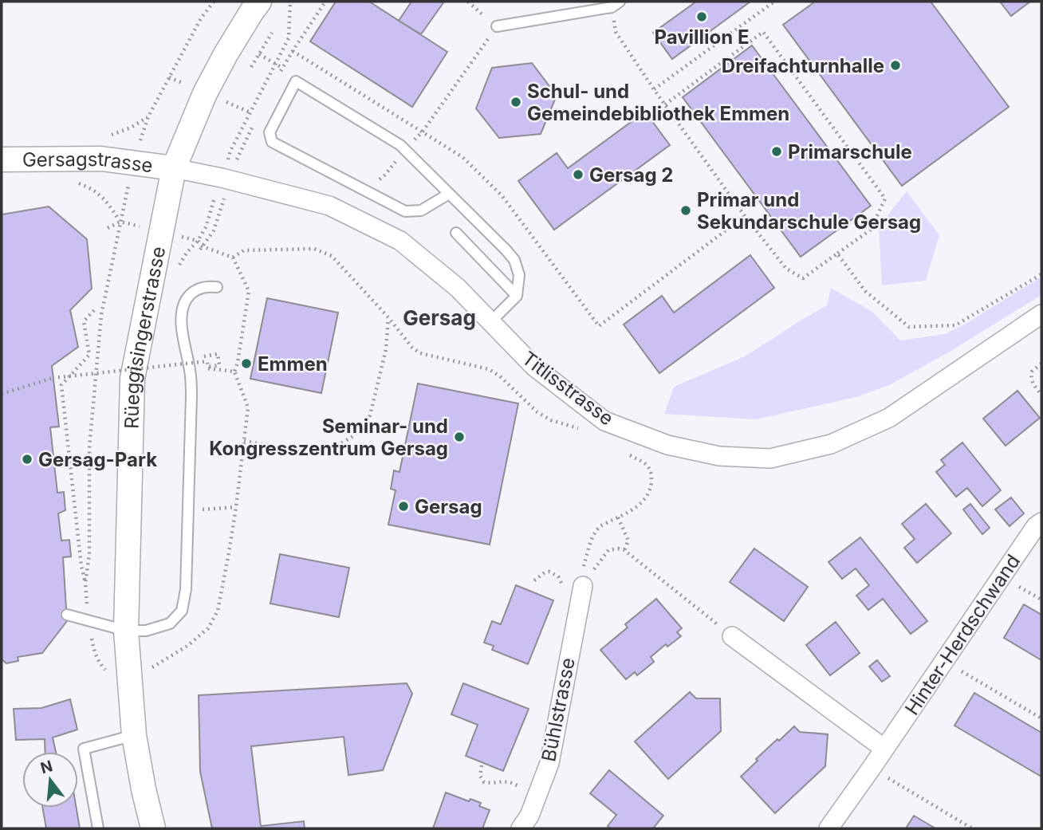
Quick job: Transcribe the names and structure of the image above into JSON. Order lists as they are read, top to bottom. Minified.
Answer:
{"streets":{"street":["Gersagstrasse","Rüeggisingerstrasse","Titlisstrasse","Hinter-Herdschwand","Bühlstrasse"]},"crossings":[["Gersagstrasse","Rüeggisingerstrasse"],["Gersagstrasse","Titlisstrasse"],["Rüeggisingerstrasse","Titlisstrasse"]],"districts":["Gersag"],"places":["Pavillion E","Dreifachturnhalle","Schul- und Gemeindebibliothek Emmen","Primarschule","Gersag 2","Primar und Sekundarschule Gersag","Emmen","Seminar- und Kongresszentrum Gersag","Gersag-Park","Gersag"],"north":"top"}
